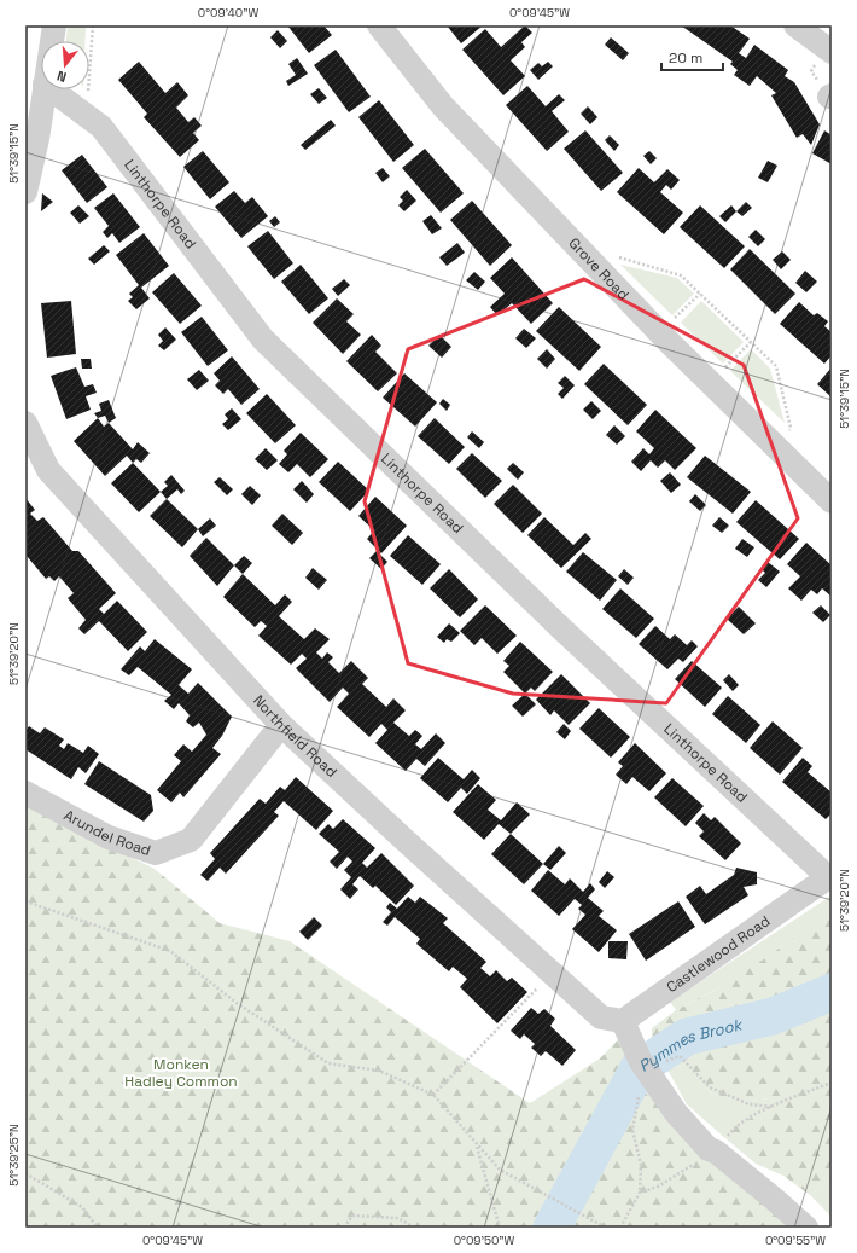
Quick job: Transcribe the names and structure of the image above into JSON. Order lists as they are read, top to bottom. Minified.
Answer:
{"streets":{"street":["Linthorpe Road","Grove Road","Northfield Road","Arundel Road","Castlewood Road"]},"crossings":[["Linthorpe Road","Castlewood Road"],["Northfield Road","Arundel Road"],["Northfield Road","Castlewood Road"]],"water":["Pymmes Brook"],"parks":["Monken Hadley Common"],"scale_bar":"20 m","north":"bottom","coordinates":["0°09'40\"W","0°09'45\"W","51°39'15\"N","51°39'20\"N","51°39'25\"N","0°09'50\"W","0°09'55\"W"]}
